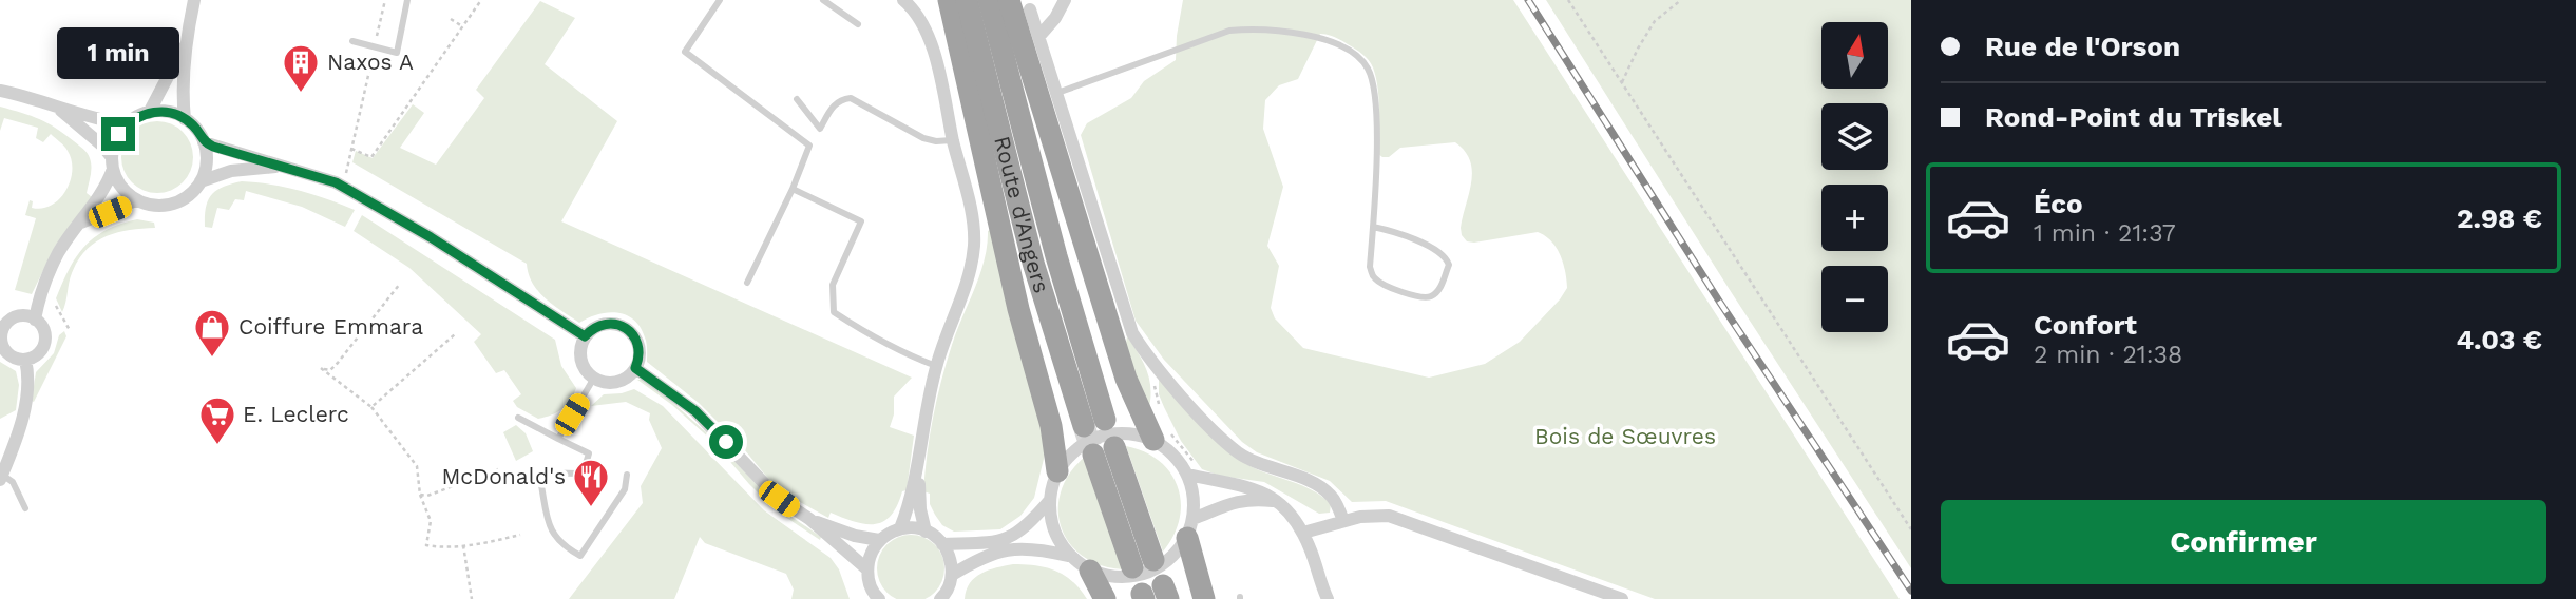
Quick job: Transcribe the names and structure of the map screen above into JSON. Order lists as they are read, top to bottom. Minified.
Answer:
{"streets":{"highway":["Route d'Angers"]},"parks":["Bois de Sœuvres"],"places":{"building":["Naxos A"],"shop":["Coiffure Emmara"],"supermarket":["E. Leclerc"],"restaurant":["McDonald's"]},"north":"top","page":{"banner":["Rue de l'Orson","Rond-Point du Triskel"],"map_buttons":["+","−"],"bubble":"1 min","list":[{"name":"Éco","note":"1 min · 21:37","value":"2.98 €"},{"name":"Confort","note":"2 min · 21:38","value":"4.03 €"}],"buttons":"Confirmer"}}
